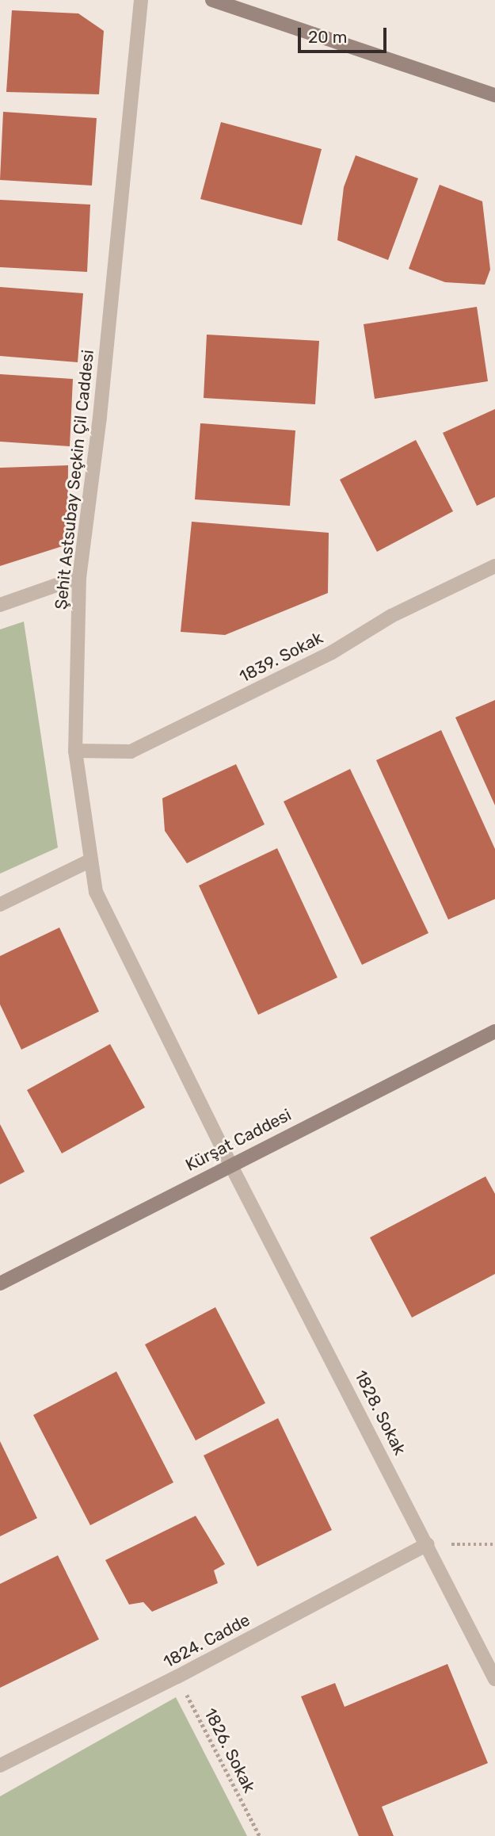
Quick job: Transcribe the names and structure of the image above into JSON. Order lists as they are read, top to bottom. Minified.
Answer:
{"streets":{"street":["Şehit Astsubay Seçkin Çil Caddesi","1839. Sokak","Kürşat Caddesi","1828. Sokak","1824. Cadde"],"path":["1826. Sokak"]},"crossings":[["Şehit Astsubay Seçkin Çil Caddesi","1839. Sokak"],["Şehit Astsubay Seçkin Çil Caddesi","Kürşat Caddesi"],["Şehit Astsubay Seçkin Çil Caddesi","1828. Sokak"],["Kürşat Caddesi","1828. Sokak"],["1828. Sokak","1824. Cadde"],["1824. Cadde","1826. Sokak"]],"scale_bar":"20 m"}
